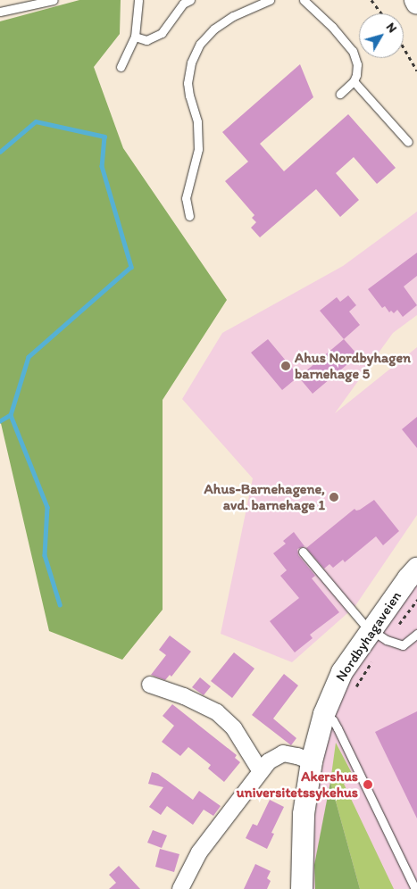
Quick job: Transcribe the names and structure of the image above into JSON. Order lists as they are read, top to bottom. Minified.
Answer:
{"streets":{"street":["Nordbyhagaveien"]},"places":["Ahus Nordbyhagen barnehage 5","Ahus-Barnehagene, avd. barnehage 1","Akershus universitetssykehus"],"north":"top right"}
